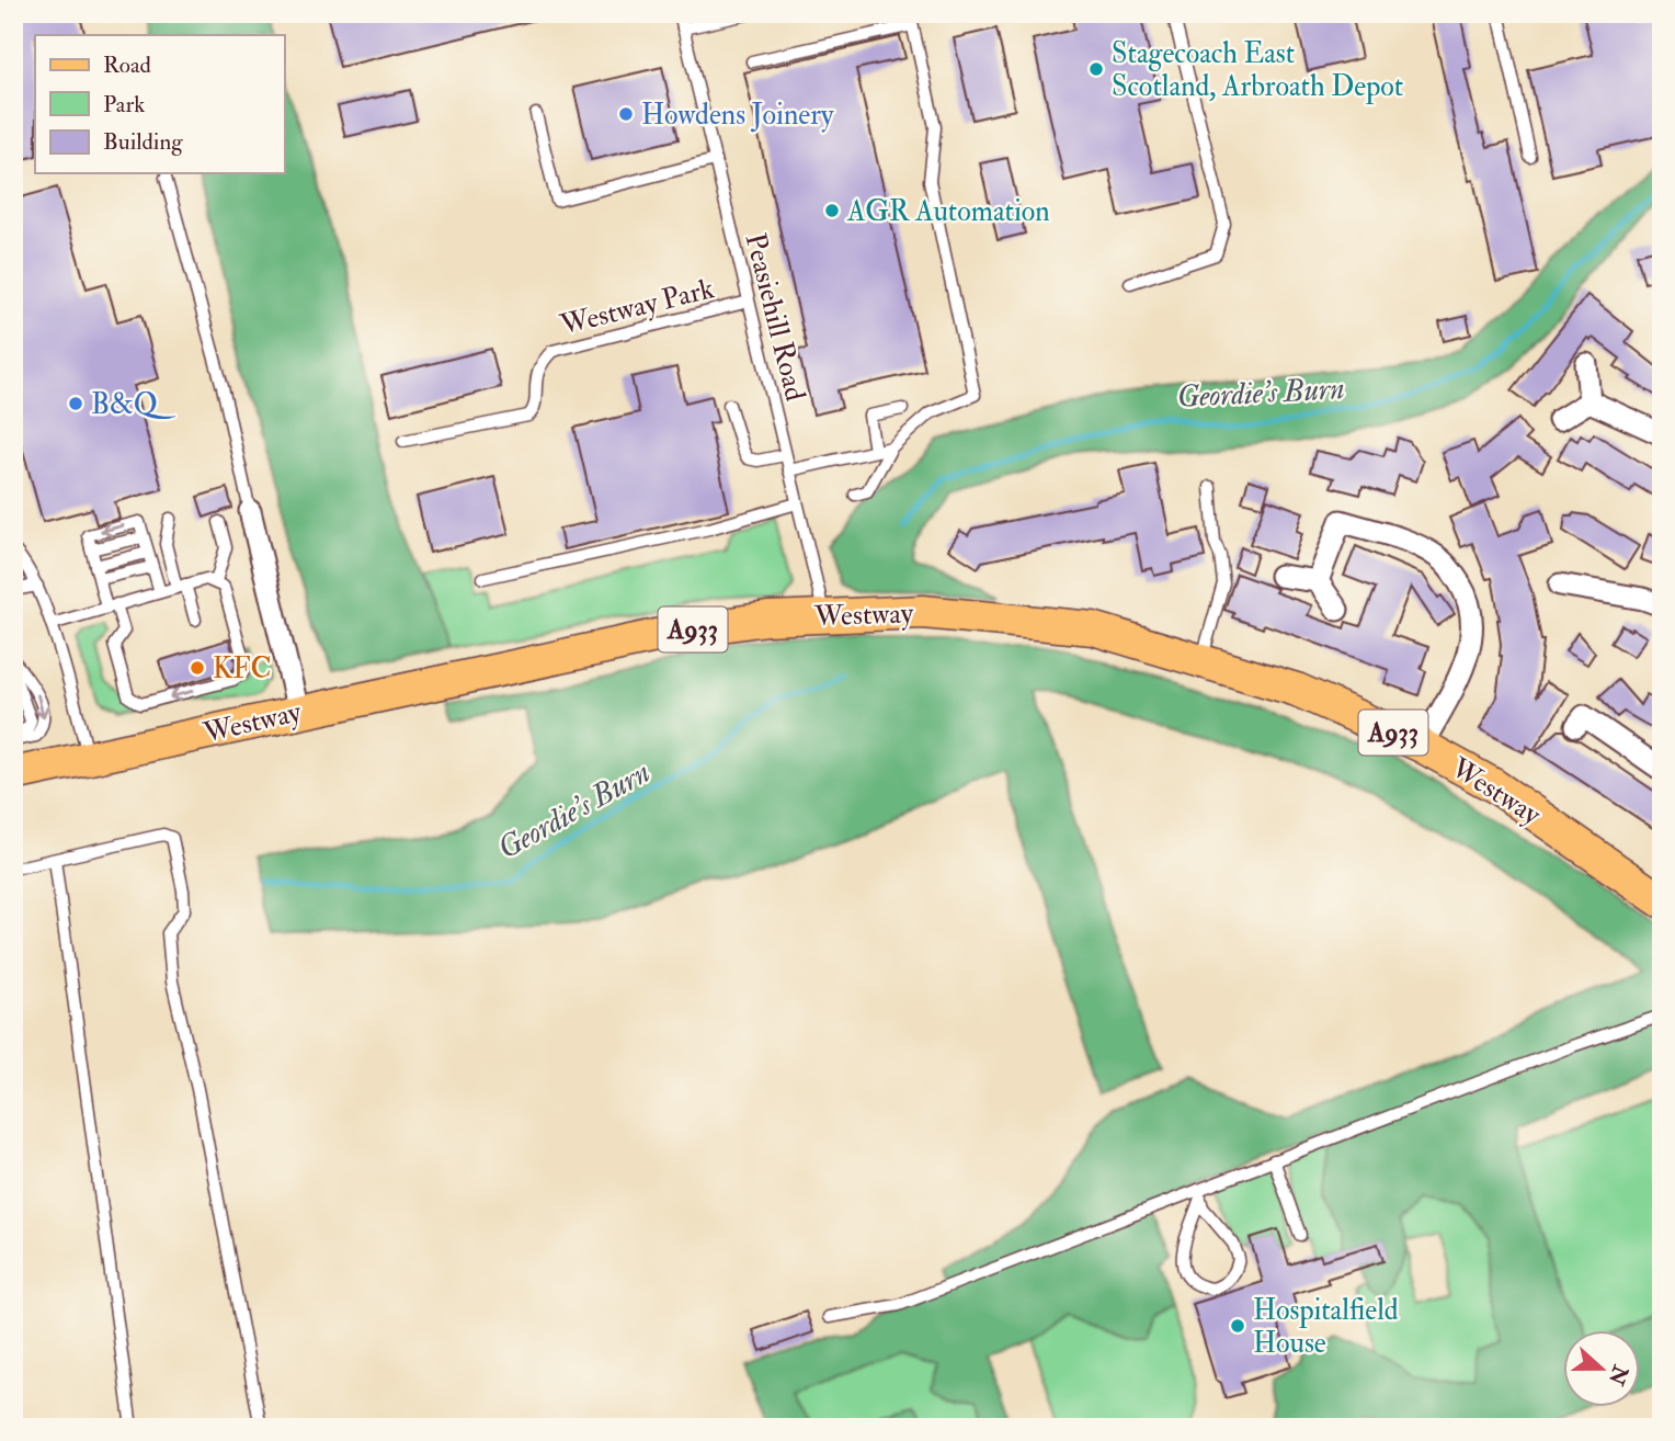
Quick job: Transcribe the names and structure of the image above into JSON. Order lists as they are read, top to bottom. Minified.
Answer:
{"streets":{"main road":["Westway","A933"],"lane":["Westway Park","Peasiehill Road"]},"crossings":[["Westway Park","Peasiehill Road"],["Peasiehill Road","Westway"]],"water":["Geordie's Burn"],"places":["Stagecoach East Scotland, Arbroath Depot","Howdens Joinery","AGR Automation","B&Q","KFC","Hospitalfield House"],"legend":["Road","Park","Building"],"north":"right"}
